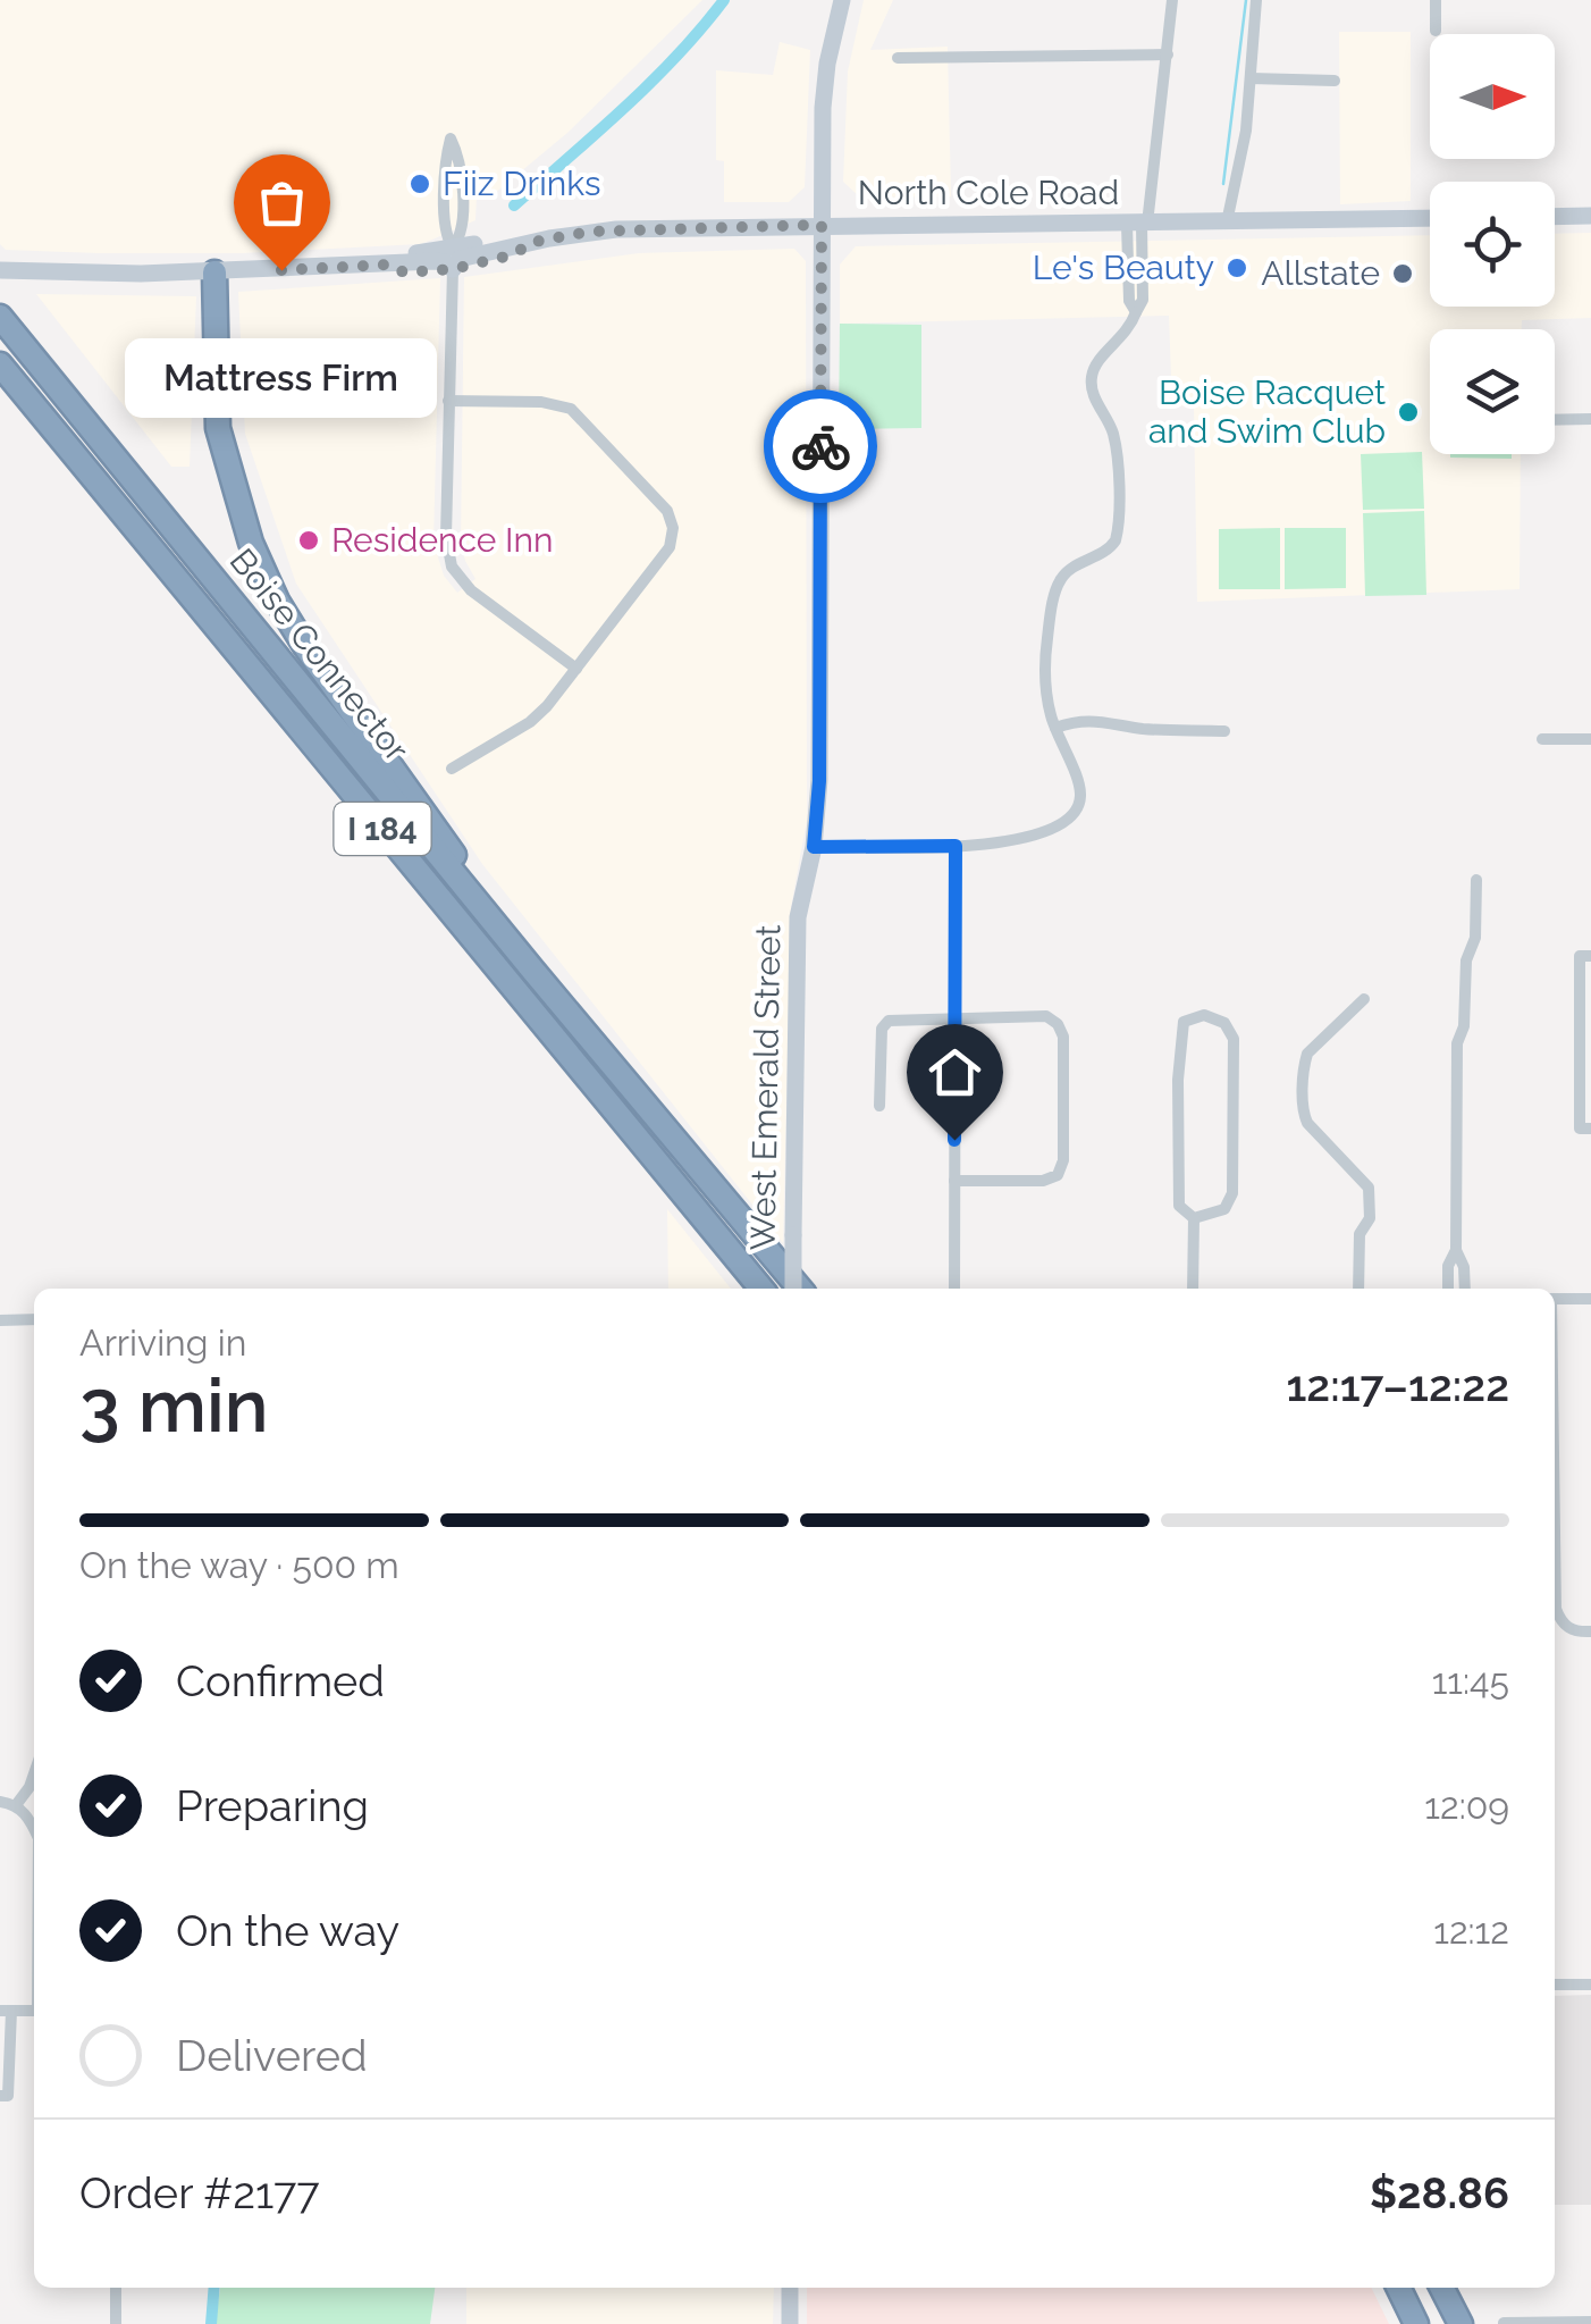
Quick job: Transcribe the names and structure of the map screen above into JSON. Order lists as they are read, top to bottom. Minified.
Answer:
{"streets":{"highway":["Boise Connector","I 184"],"main road":["North Cole Road","West Emerald Street"]},"crossings":[["North Cole Road","West Emerald Street"]],"places":["Fiiz Drinks","Le's Beauty","Mattress Firm","Allstate","Boise Racquet and Swim Club","Residence Inn"],"north":"right","page":{"bubble":"Mattress Firm","heading":["3 min","Arriving in","12:17–12:22"],"panel":["Order #2177","$28.86"],"bar":"On the way · 500 m","list":[["Confirmed","11:45"],["Preparing","12:09"],["On the way","12:12"],"Delivered"]}}
